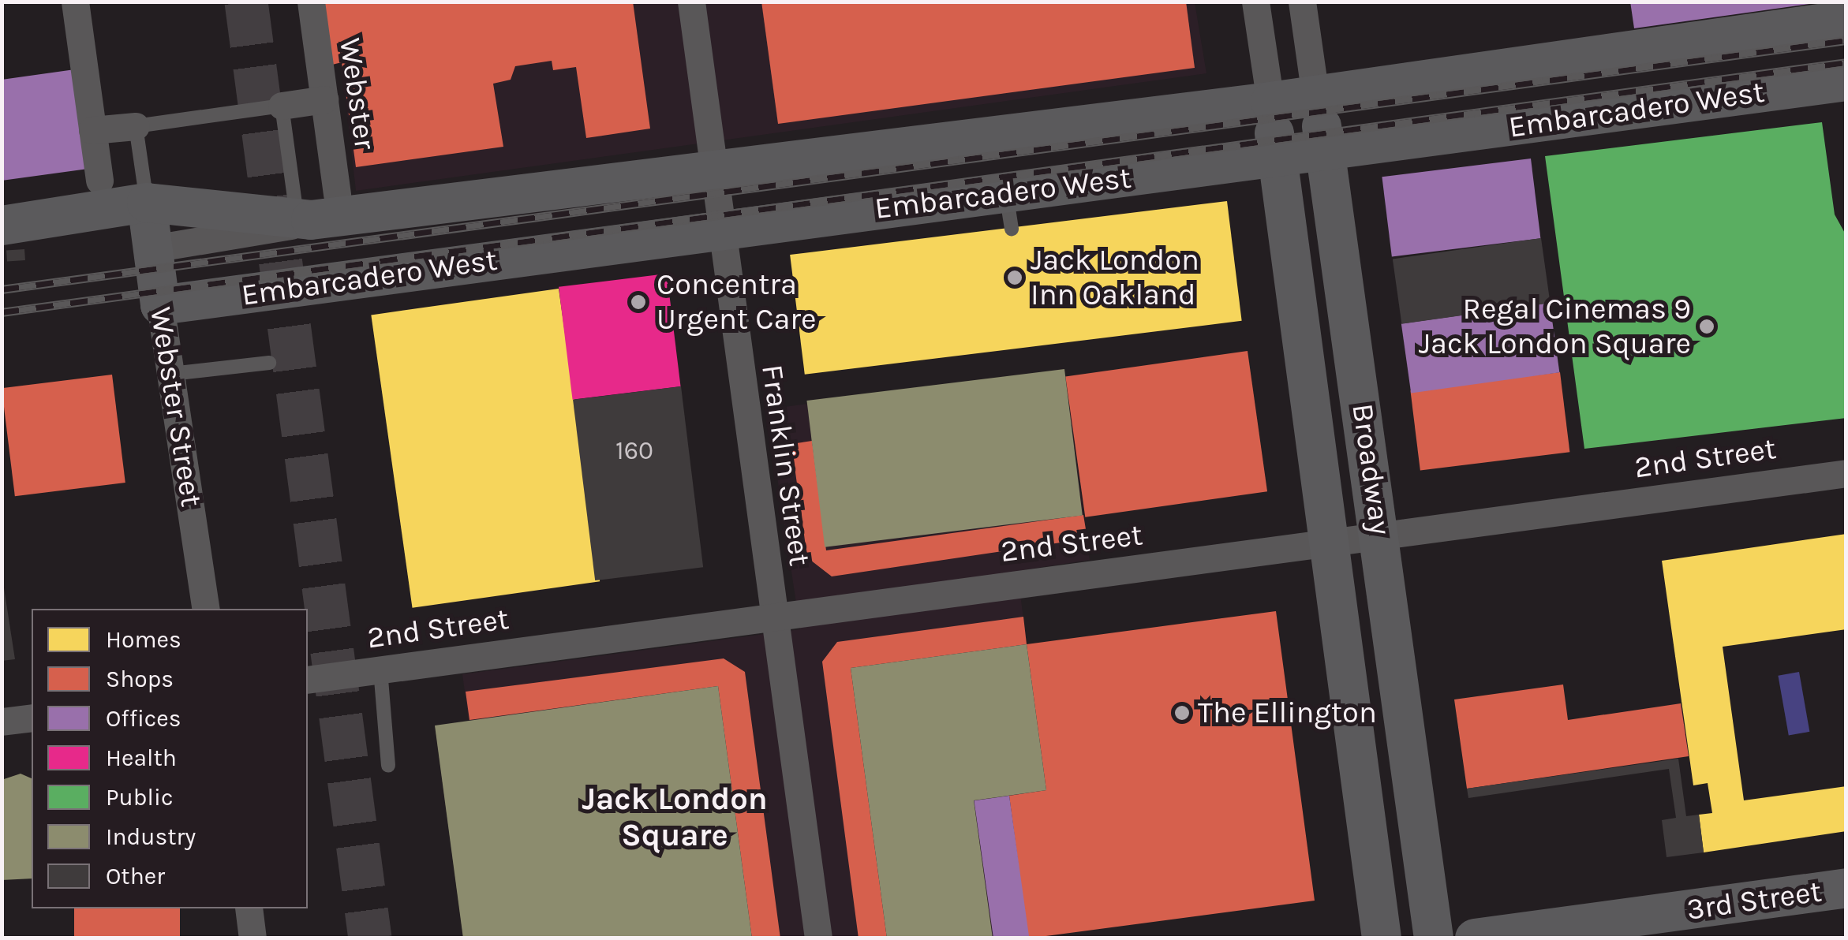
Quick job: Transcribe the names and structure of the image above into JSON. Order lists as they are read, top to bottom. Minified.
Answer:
{"streets":{"street":["Webster","Embarcadero West","Webster Street","2nd Street","Franklin Street","Broadway","3rd Street"]},"crossings":[["Webster","Embarcadero West"],["Embarcadero West","Webster Street"],["Embarcadero West","Franklin Street"],["Embarcadero West","Broadway"],["2nd Street","Franklin Street"],["2nd Street","Broadway"]],"districts":["Jack London Square"],"places":["Jack London Inn Oakland","Concentra Urgent Care","Regal Cinemas 9 Jack London Square","The Ellington"],"house_numbers":["160"],"legend":["Homes","Shops","Offices","Health","Public","Industry","Other"]}
